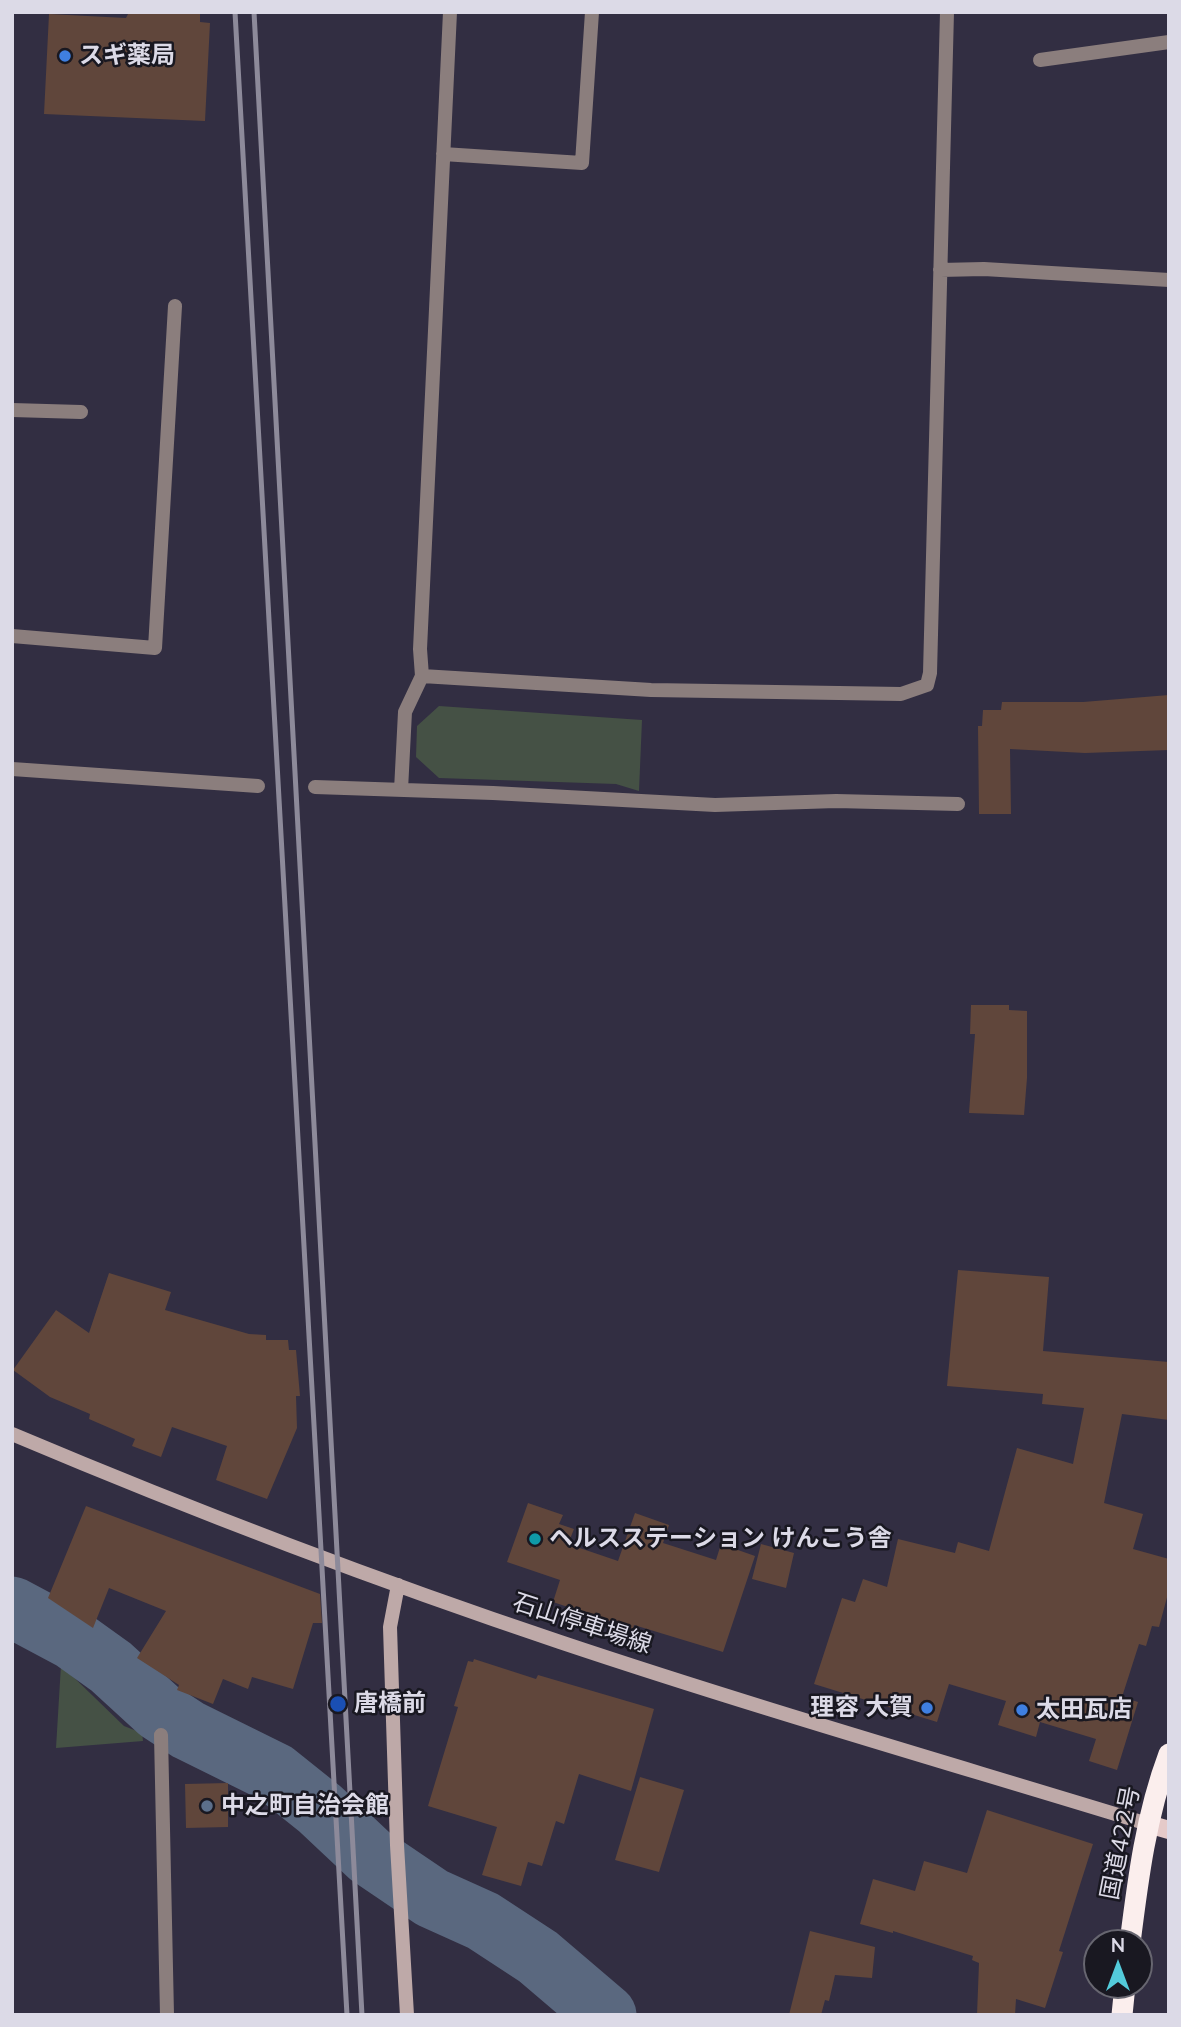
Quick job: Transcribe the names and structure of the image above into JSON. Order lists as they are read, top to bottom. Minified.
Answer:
{"streets":{"highway":["国道422号"],"main road":["石山停車場線"]},"crossings":[["石山停車場線","国道422号"]],"places":["スギ薬局","ヘルスステーション けんこう舎","唐橋前","理容 大賀","太田瓦店","中之町自治会館"],"north":"top"}
